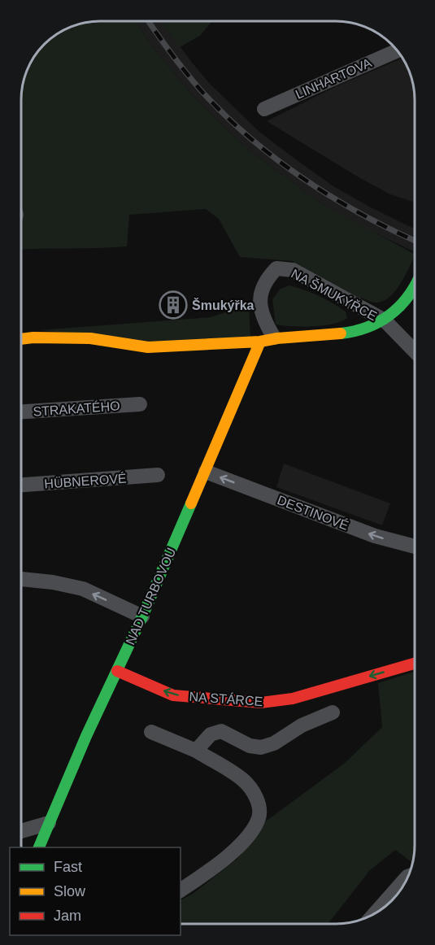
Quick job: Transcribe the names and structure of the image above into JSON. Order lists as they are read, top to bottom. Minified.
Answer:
{"streets":{"street":["LINHARTOVA","NA ŠMUKÝŘCE","STRAKATÉHO","HÜBNEROVÉ","DESTINOVÉ","NAD TURBOVOU","NA STÁRCE"]},"crossings":[["NA ŠMUKÝŘCE","NAD TURBOVOU"],["DESTINOVÉ","NAD TURBOVOU"],["NAD TURBOVOU","NA STÁRCE"]],"one_way":["DESTINOVÉ","NA STÁRCE"],"places":{"building":["Šmukýřka"]},"legend":["Fast","Slow","Jam"]}
